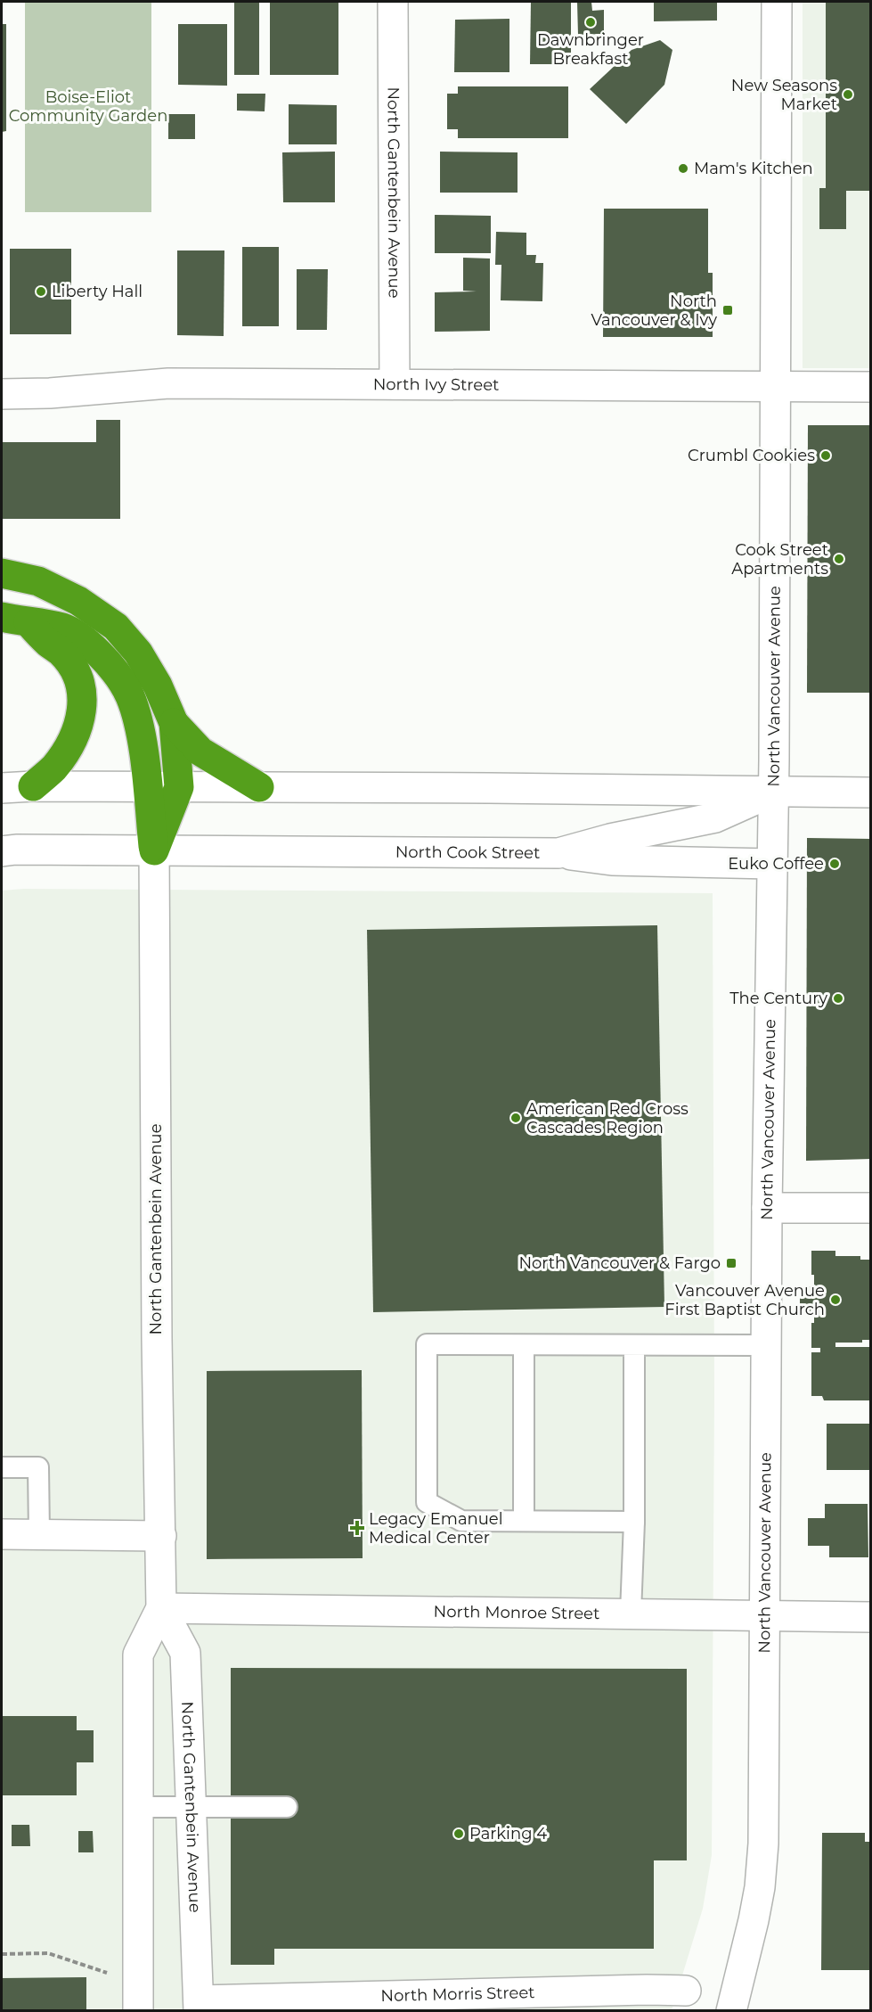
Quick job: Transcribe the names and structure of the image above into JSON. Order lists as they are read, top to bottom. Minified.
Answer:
{"streets":{"street":["North Gantenbein Avenue","North Ivy Street","North Vancouver Avenue","North Cook Street","North Monroe Street","North Morris Street"]},"crossings":[["North Gantenbein Avenue","North Ivy Street"],["North Gantenbein Avenue","North Cook Street"],["North Gantenbein Avenue","North Monroe Street"],["North Gantenbein Avenue","North Morris Street"],["North Ivy Street","North Vancouver Avenue"],["North Vancouver Avenue","North Cook Street"],["North Vancouver Avenue","North Monroe Street"]],"parks":["Boise-Eliot Community Garden"],"places":{"other":["Dawnbringer Breakfast","New Seasons Market","Mam's Kitchen","Liberty Hall","Crumbl Cookies","Cook Street Apartments","Euko Coffee","The Century","American Red Cross Cascades Region","Vancouver Avenue First Baptist Church","Parking 4"],"transit":["North Vancouver & Ivy","North Vancouver & Fargo"],"health":["Legacy Emanuel Medical Center"]}}
